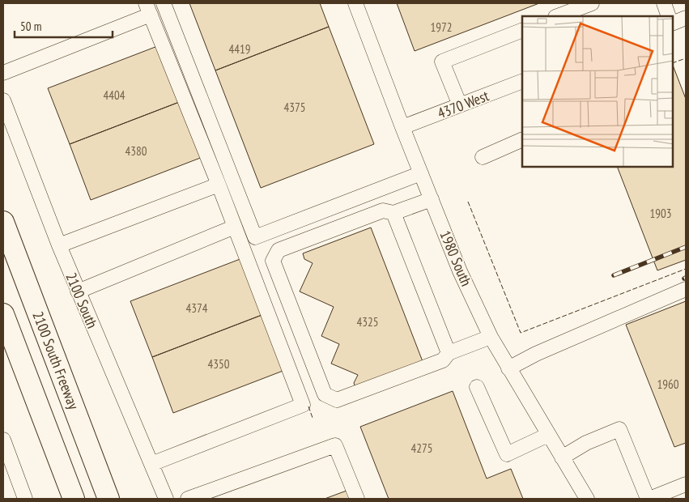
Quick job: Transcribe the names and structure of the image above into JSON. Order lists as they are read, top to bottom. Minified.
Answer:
{"streets":{"highway":["2100 South Freeway"],"street":["4370 West","1980 South","2100 South"]},"crossings":[["4370 West","1980 South"]],"house_numbers":["1972","4419","4404","4375","4380","1903","4374","4325","4350","1960","4275"],"scale_bar":"50 m"}
